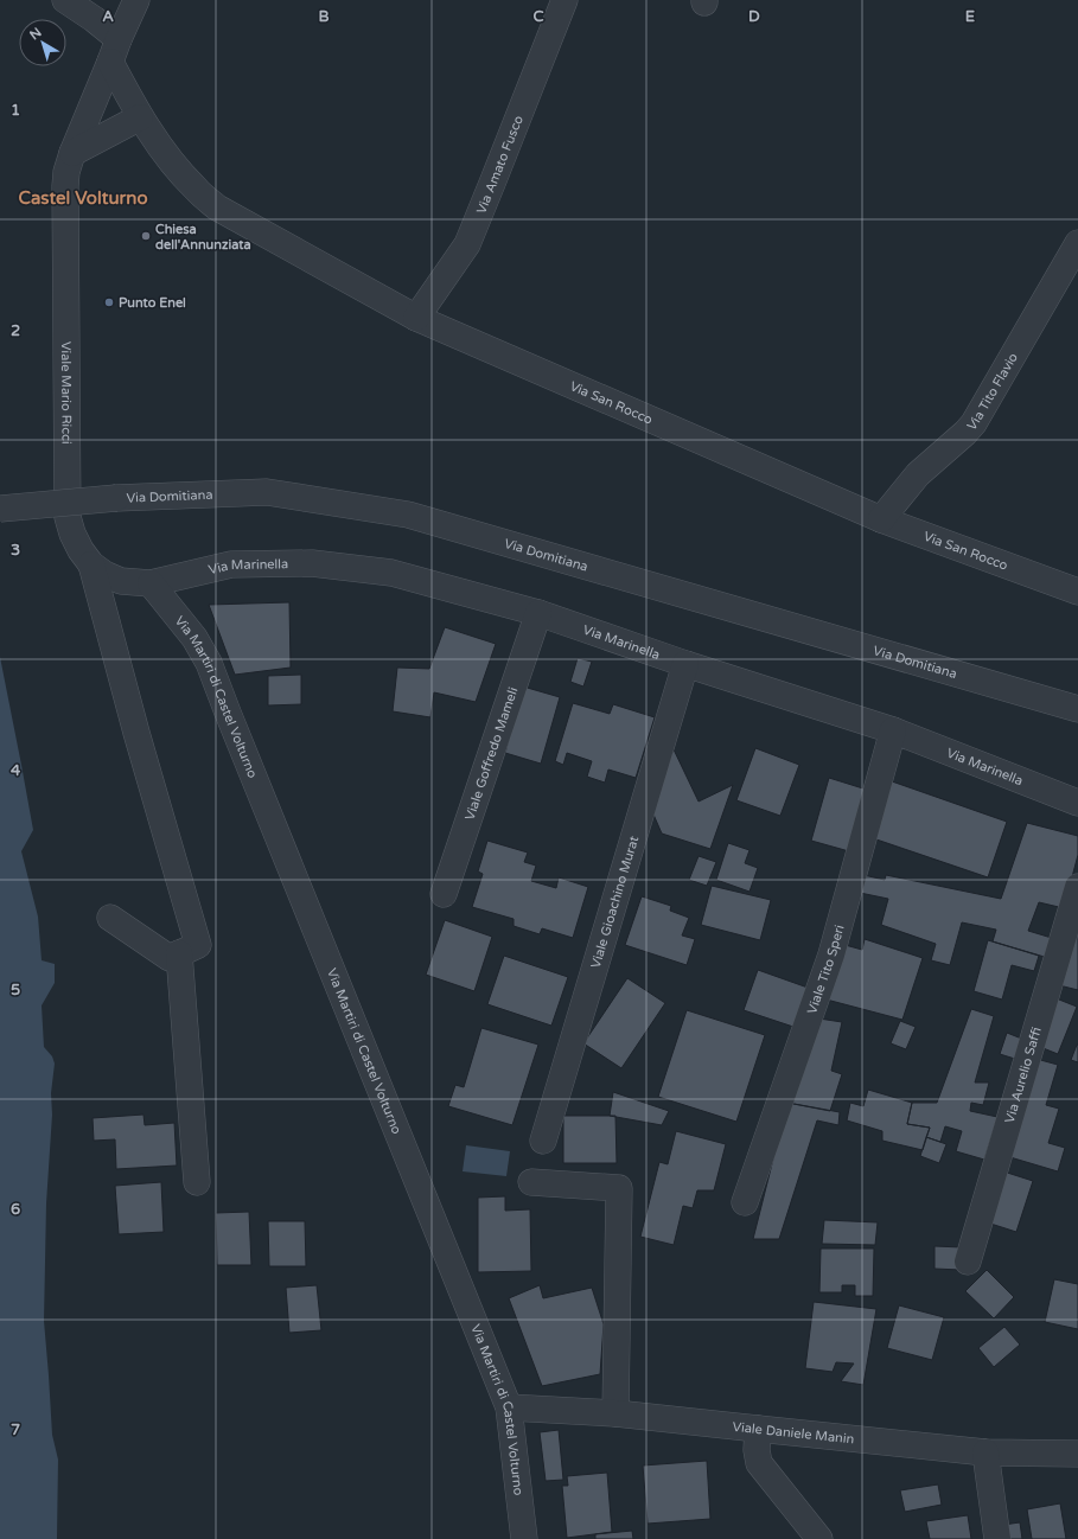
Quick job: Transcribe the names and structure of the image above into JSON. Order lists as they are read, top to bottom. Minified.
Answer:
{"streets":{"street":["Via Amato Fusco","Via Tito Flavio","Viale Mario Ricci","Via San Rocco","Via Domitiana","Via Marinella","Via Martiri di Castel Volturno","Viale Goffredo Mameli","Viale Gioachino Murat","Viale Tito Speri","Via Aurelio Saffi","Viale Daniele Manin"]},"crossings":[["Via Amato Fusco","Via San Rocco"],["Via Tito Flavio","Via San Rocco"],["Viale Mario Ricci","Via San Rocco"],["Viale Mario Ricci","Via Marinella"],["Viale Mario Ricci","Via Martiri di Castel Volturno"],["Via Marinella","Via Martiri di Castel Volturno"],["Via Marinella","Viale Goffredo Mameli"],["Via Marinella","Viale Gioachino Murat"],["Via Marinella","Viale Tito Speri"],["Via Martiri di Castel Volturno","Viale Daniele Manin"]],"districts":["Castel Volturno"],"places":["Chiesa dell'Annunziata","Punto Enel"],"north":"top left","grid":{"columns":["A","B","C","D","E"],"rows":["1","2","3","4","5","6","7"]}}
